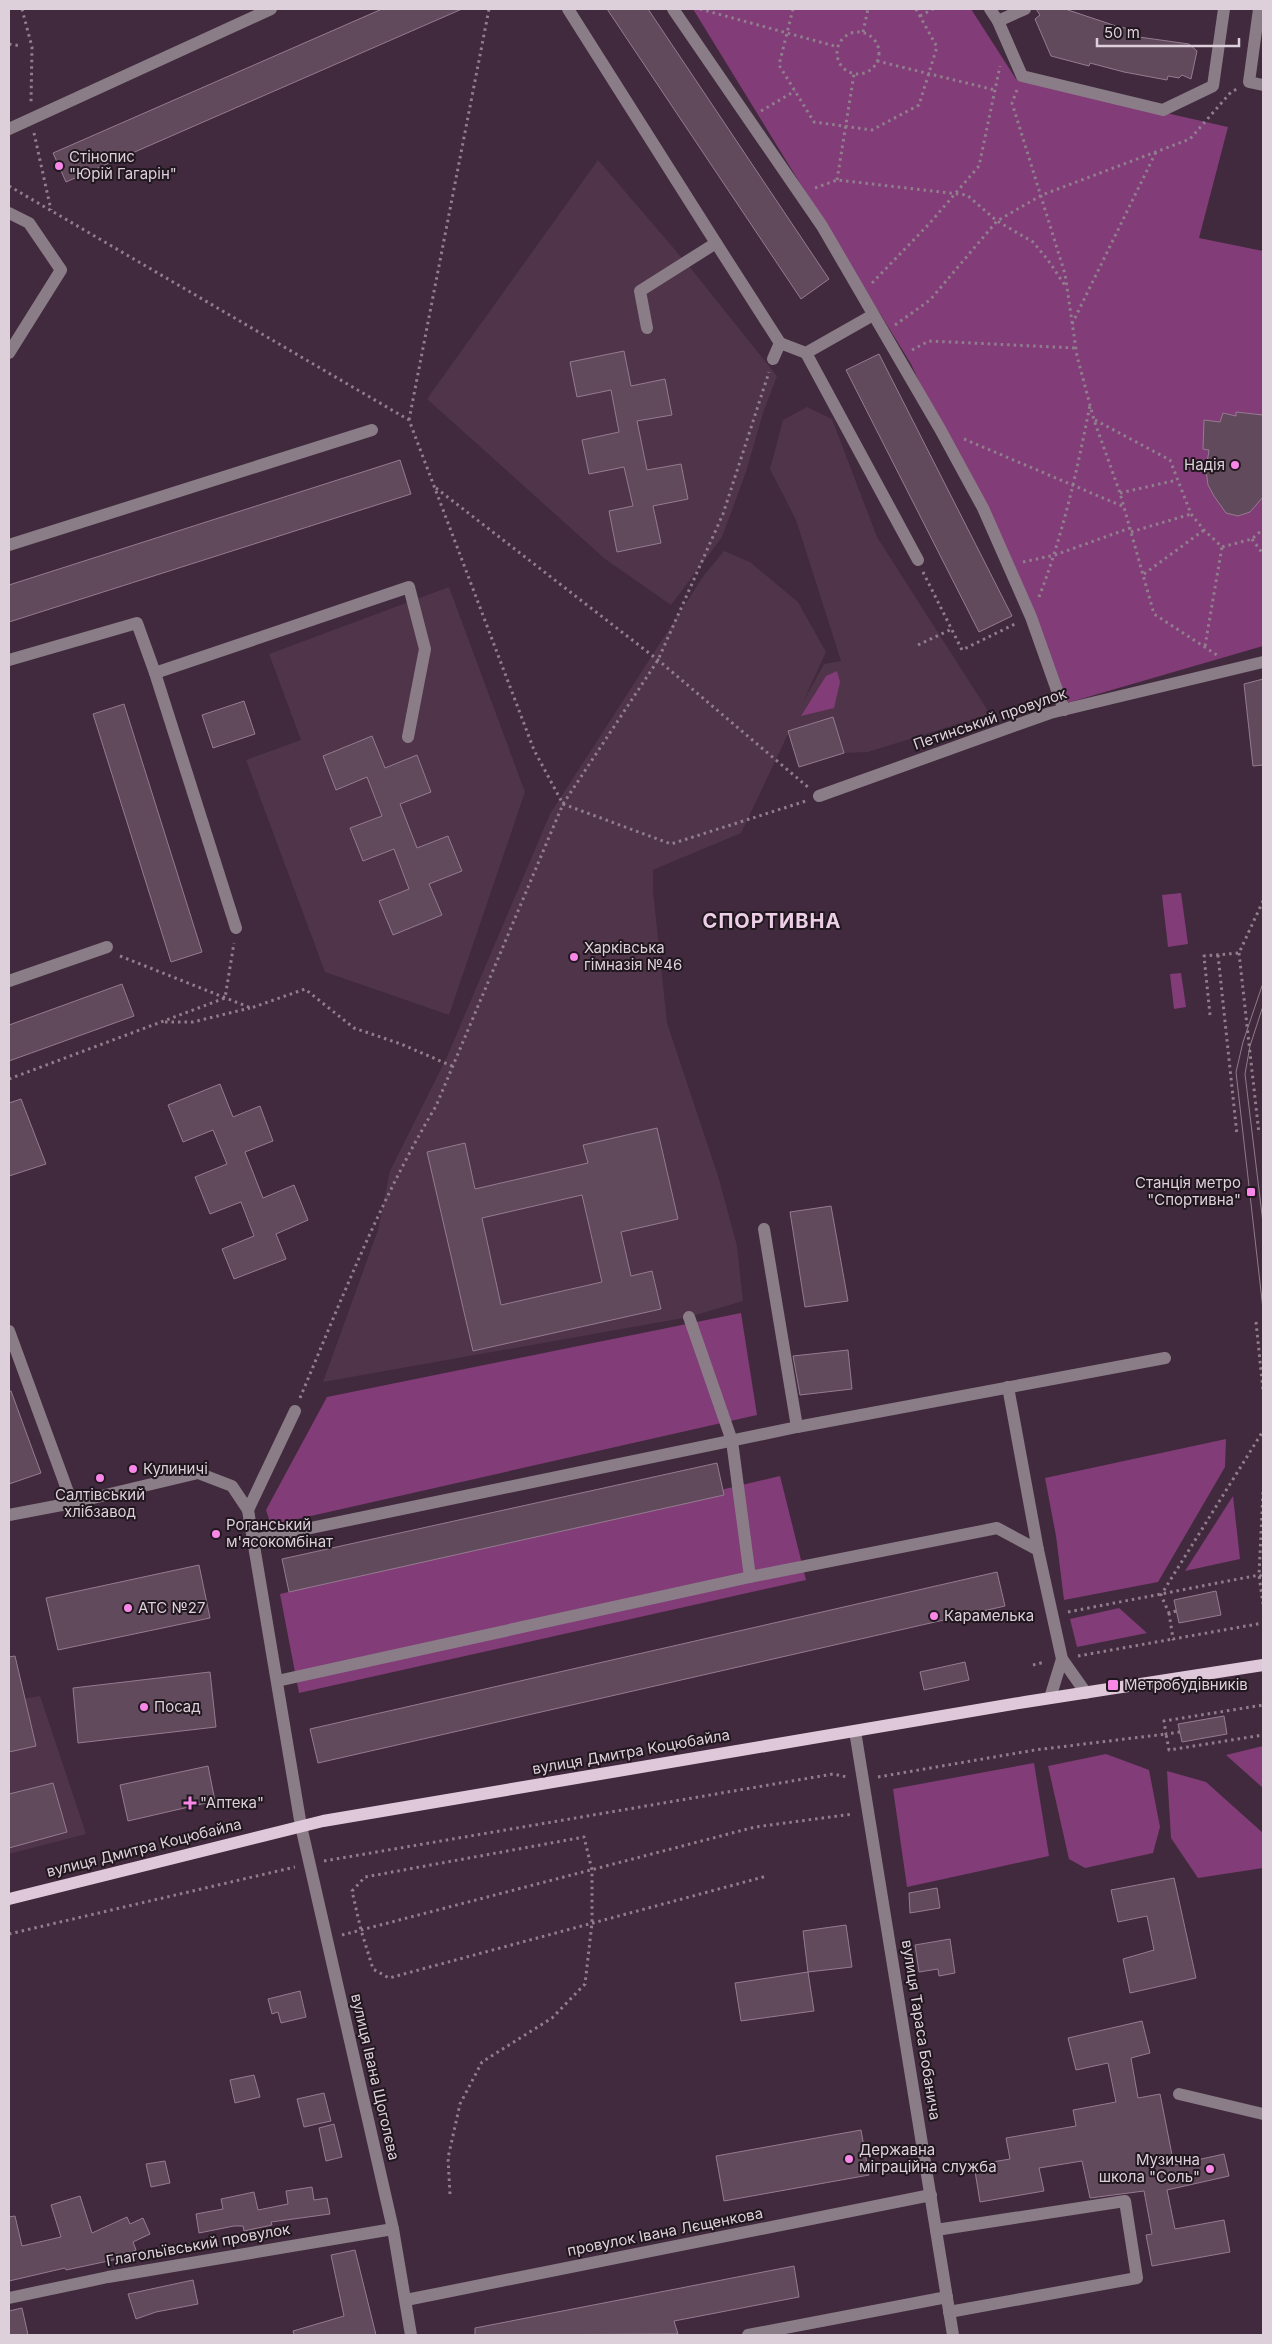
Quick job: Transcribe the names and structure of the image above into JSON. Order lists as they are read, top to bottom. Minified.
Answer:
{"streets":{"main road":["вулиця Дмитра Коцюбайла"],"street":["Петинський провулок","вулиця Тараса Бобанича","вулиця Івана Щоголєва","провулок Івана Лєщенкова","Глагольївський провулок"]},"crossings":[["вулиця Дмитра Коцюбайла","вулиця Тараса Бобанича"],["вулиця Дмитра Коцюбайла","вулиця Івана Щоголєва"],["вулиця Тараса Бобанича","провулок Івана Лєщенкова"],["вулиця Івана Щоголєва","провулок Івана Лєщенкова"],["вулиця Івана Щоголєва","Глагольївський провулок"]],"districts":["СПОРТИВНА"],"places":{"other":["Стінопис \"Юрій Гагарін\"","Надія","Харківська гімназія №46","Кулиничі","Салтівський хлібзавод","Роганський м'ясокомбінат","АТС №27","Карамелька","Посад","Державна міграційна служба","Музична школа \"Соль\""],"transit":["Станція метро \"Спортивна\"","Метробудівників"],"health":["\"Аптека\""]},"scale_bar":"50 m"}
